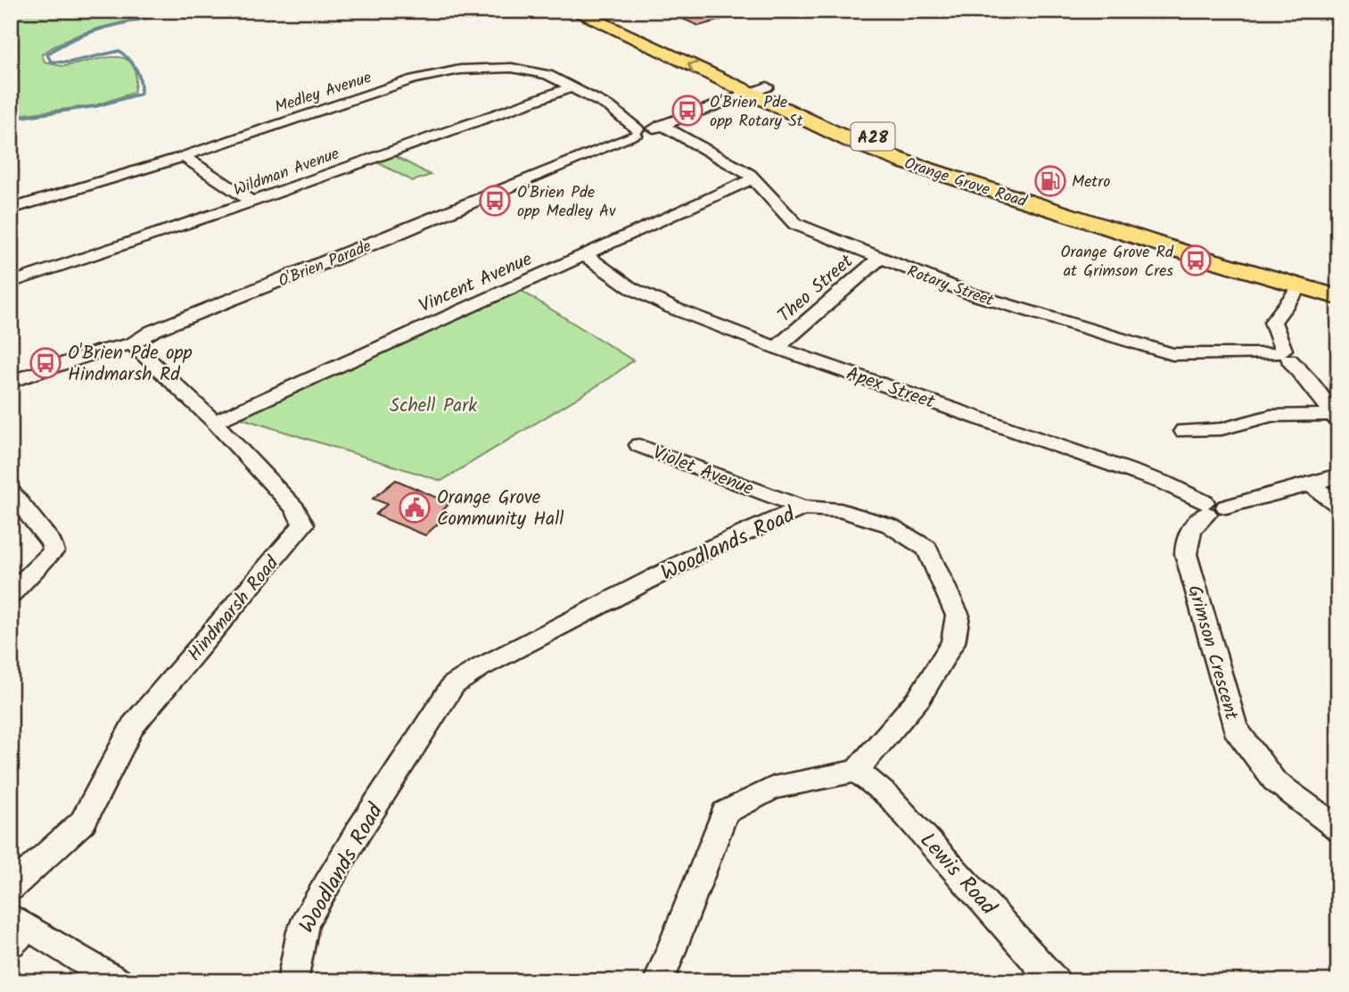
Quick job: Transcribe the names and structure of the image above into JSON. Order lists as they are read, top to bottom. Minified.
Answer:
{"streets":{"highway":["A28","Orange Grove Road"],"street":["Medley Avenue","Wildman Avenue","O'Brien Parade","Vincent Avenue","Rotary Street","Theo Street","Apex Street","Violet Avenue","Woodlands Road","Hindmarsh Road","Grimson Crescent","Lewis Road"]},"crossings":[["Medley Avenue","Wildman Avenue"],["Medley Avenue","O'Brien Parade"],["Medley Avenue","Rotary Street"],["Orange Grove Road","O'Brien Parade"],["O'Brien Parade","Rotary Street"],["O'Brien Parade","Hindmarsh Road"],["Vincent Avenue","Rotary Street"],["Vincent Avenue","Apex Street"],["Vincent Avenue","Hindmarsh Road"],["Rotary Street","Theo Street"],["Theo Street","Apex Street"],["Apex Street","Grimson Crescent"],["Violet Avenue","Woodlands Road"],["Woodlands Road","Lewis Road"]],"parks":["Schell Park"],"places":{"bus stop":["O'Brien Pde opp Rotary St","O'Brien Pde opp Medley Av","Orange Grove Rd at Grimson Cres","O'Brien Pde opp Hindmarsh Rd"],"fuel station":["Metro"],"public building":["Orange Grove Community Hall"]}}
